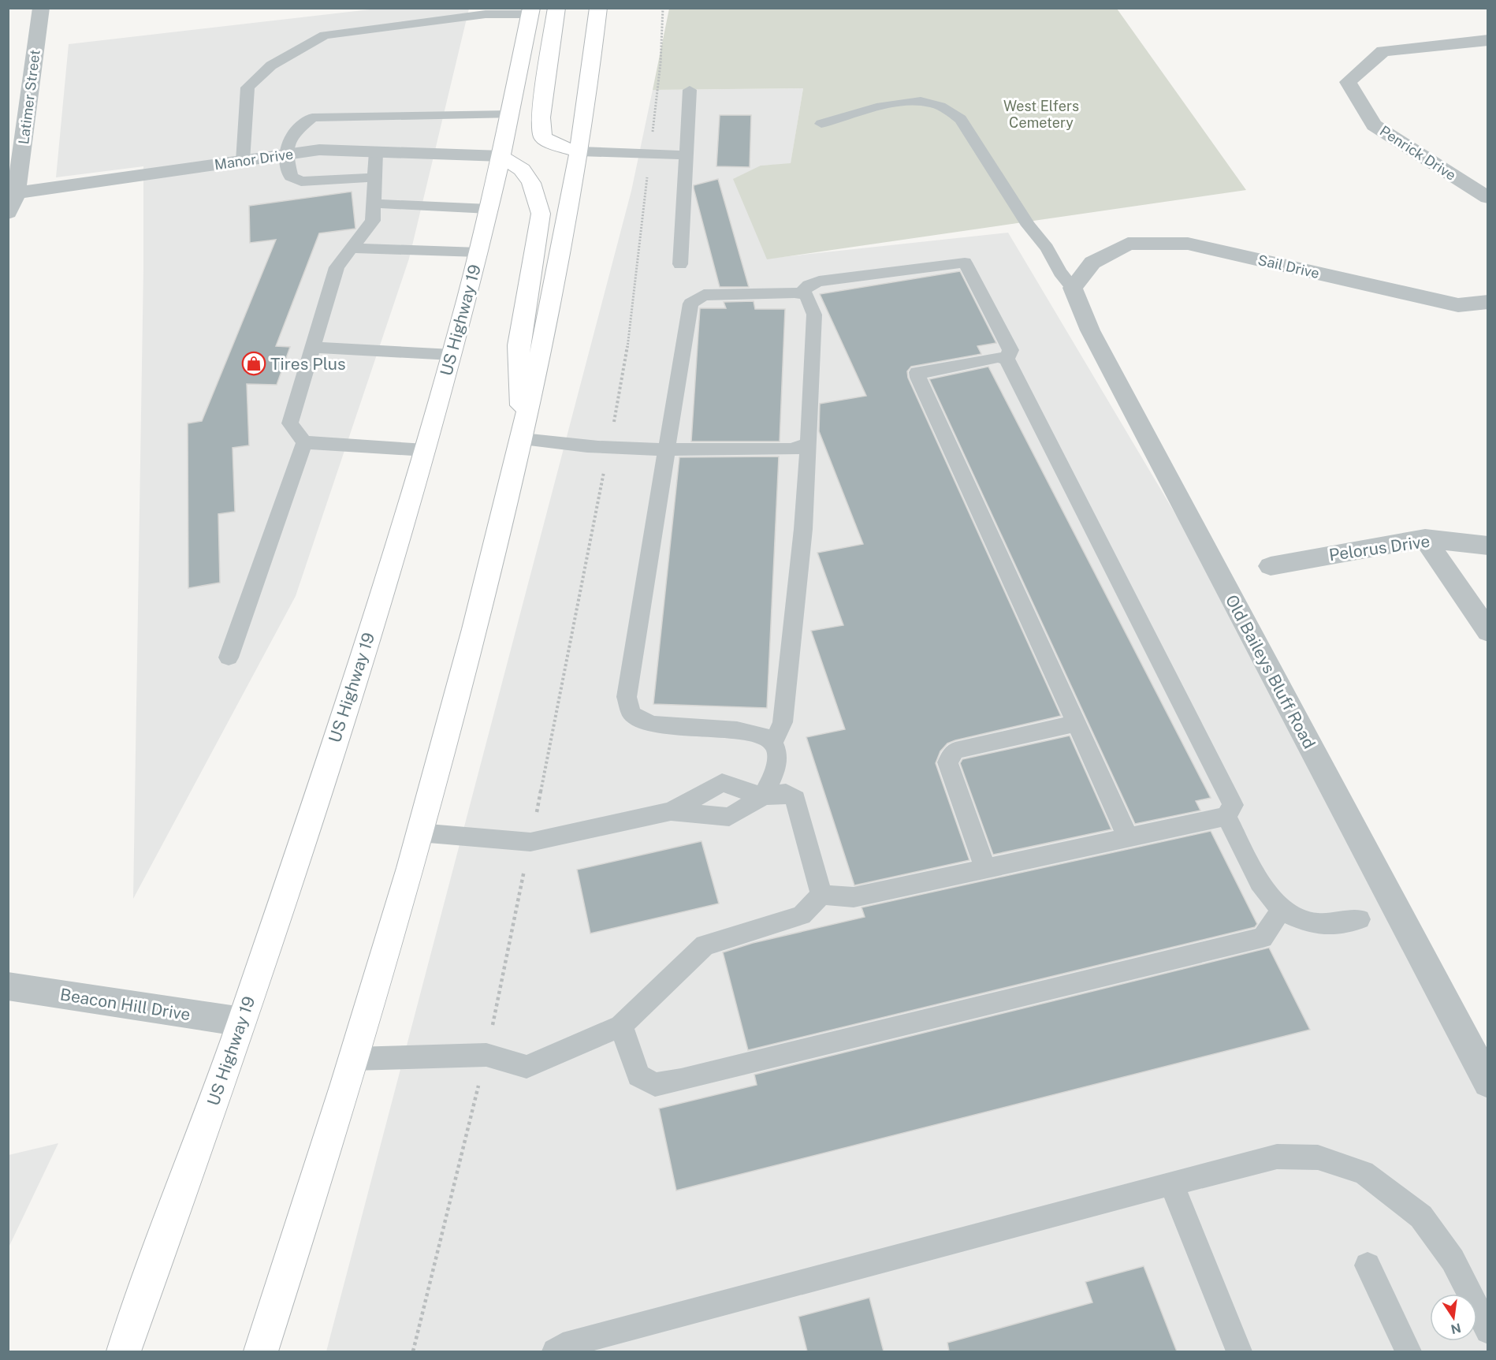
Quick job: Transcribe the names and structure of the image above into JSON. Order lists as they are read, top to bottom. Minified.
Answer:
{"streets":{"highway":["US Highway 19"],"street":["Latimer Street","Penrick Drive","Manor Drive","Sail Drive","Pelorus Drive","Old Baileys Bluff Road","Beacon Hill Drive"]},"crossings":[["Latimer Street","Manor Drive"],["Manor Drive","US Highway 19"],["Sail Drive","Old Baileys Bluff Road"],["US Highway 19","Beacon Hill Drive"]],"parks":["West Elfers Cemetery"],"places":{"shop":["Tires Plus"]},"north":"bottom"}
